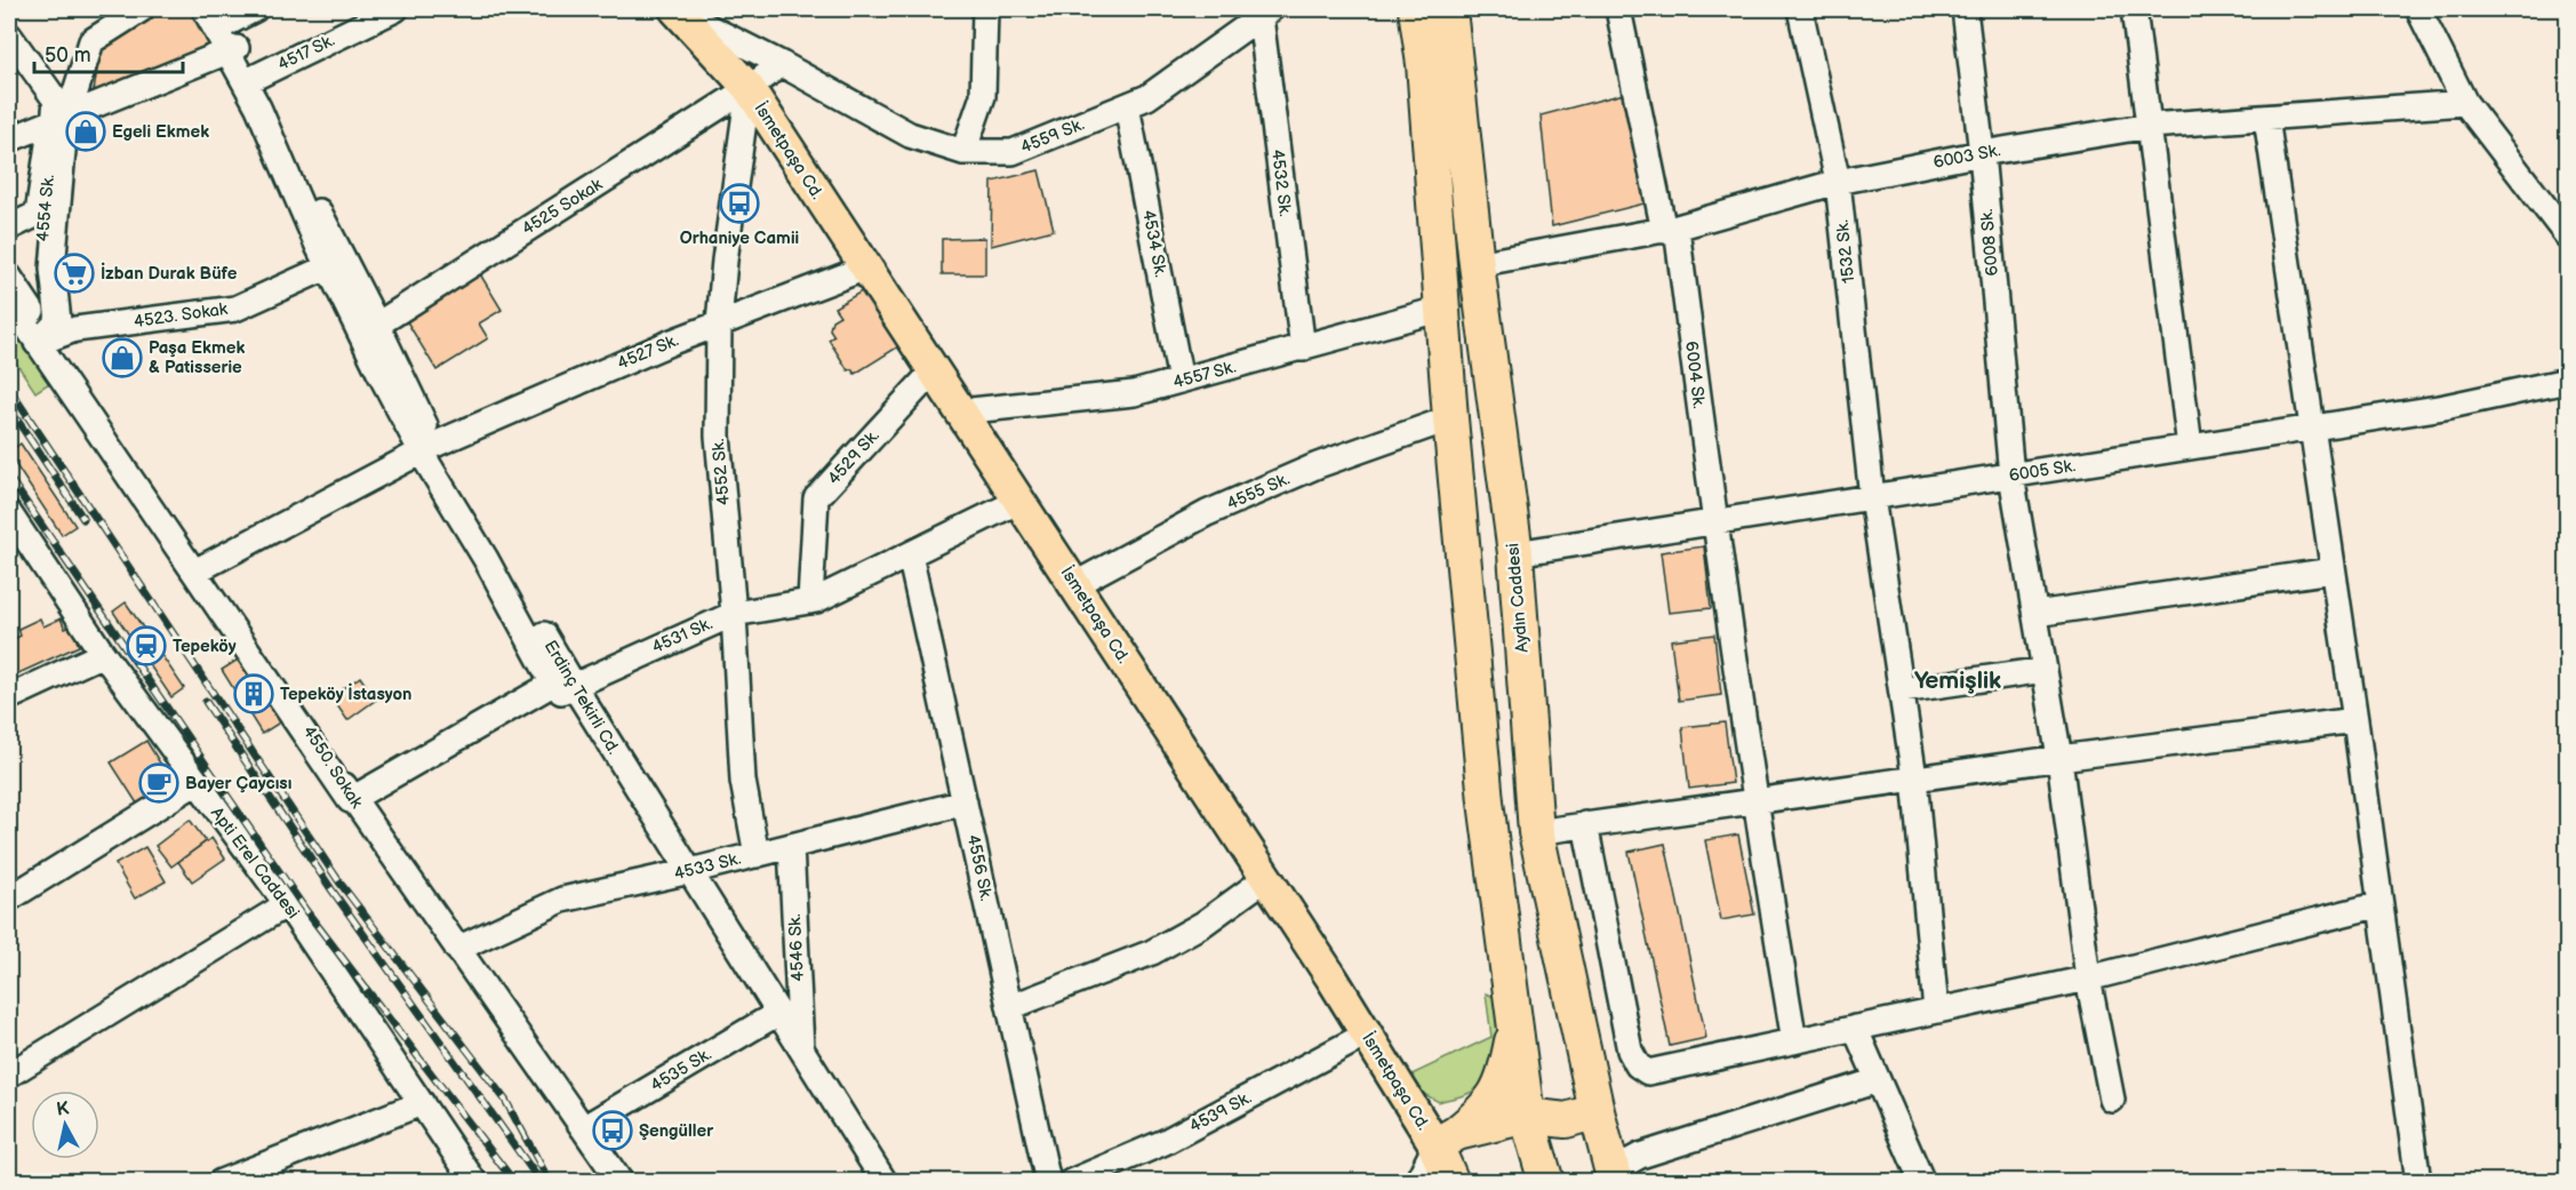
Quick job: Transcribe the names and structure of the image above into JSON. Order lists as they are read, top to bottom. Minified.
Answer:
{"streets":{"highway":["Aydın Caddesi"],"main road":["İsmetpaşa Cd."],"street":["4517 Sk.","4559 Sk.","6003 Sk.","4532 Sk.","4525 Sokak","6008 Sk.","4534 Sk.","1532 Sk.","4523. Sokak","4527 Sk.","4557 Sk.","6004 Sk.","4529 Sk.","6005 Sk.","4552 Sk.","4555 Sk.","4531 Sk.","Erdinç Tekirli Cd.","4550. Sokak","Apti Erel Caddesi","4533 Sk.","4556 Sk.","4546 Sk.","4535 Sk.","4539 Sk."]},"crossings":[["4517 Sk.","Erdinç Tekirli Cd."],["4559 Sk.","İsmetpaşa Cd."],["4559 Sk.","4532 Sk."],["4559 Sk.","4534 Sk."],["İsmetpaşa Cd.","4525 Sokak"],["İsmetpaşa Cd.","4527 Sk."],["İsmetpaşa Cd.","4557 Sk."],["İsmetpaşa Cd.","4529 Sk."],["İsmetpaşa Cd.","4552 Sk."],["İsmetpaşa Cd.","4555 Sk."],["İsmetpaşa Cd.","4531 Sk."],["İsmetpaşa Cd.","4539 Sk."],["6003 Sk.","6008 Sk."],["6003 Sk.","1532 Sk."],["6003 Sk.","6004 Sk."],["6003 Sk.","Aydın Caddesi"],["4532 Sk.","4557 Sk."],["4525 Sokak","4552 Sk."],["4525 Sokak","Erdinç Tekirli Cd."],["6008 Sk.","6005 Sk."],["4534 Sk.","4557 Sk."],["1532 Sk.","6005 Sk."],["4523. Sokak","Erdinç Tekirli Cd."],["4523. Sokak","4550. Sokak"],["4527 Sk.","4552 Sk."],["4527 Sk.","Erdinç Tekirli Cd."],["4527 Sk.","4550. Sokak"],["6004 Sk.","6005 Sk."],["4529 Sk.","4531 Sk."],["6005 Sk.","Aydın Caddesi"],["4552 Sk.","4531 Sk."],["4552 Sk.","4533 Sk."],["4531 Sk.","Erdinç Tekirli Cd."],["4531 Sk.","4550. Sokak"],["4531 Sk.","4556 Sk."],["Erdinç Tekirli Cd.","4533 Sk."],["Erdinç Tekirli Cd.","4546 Sk."],["Erdinç Tekirli Cd.","4535 Sk."],["4550. Sokak","4533 Sk."],["4550. Sokak","4535 Sk."],["4533 Sk.","4556 Sk."],["4533 Sk.","4546 Sk."]],"districts":["Yemişlik"],"places":{"shop":["Egeli Ekmek","Paşa Ekmek & Patisserie"],"bus stop":["Orhaniye Camii","Şengüller"],"supermarket":["İzban Durak Büfe"],"station":["Tepeköy"],"building":["Tepeköy İstasyon"],"cafe":["Bayer Çaycısı"]},"scale_bar":"50 m","north":"top"}
